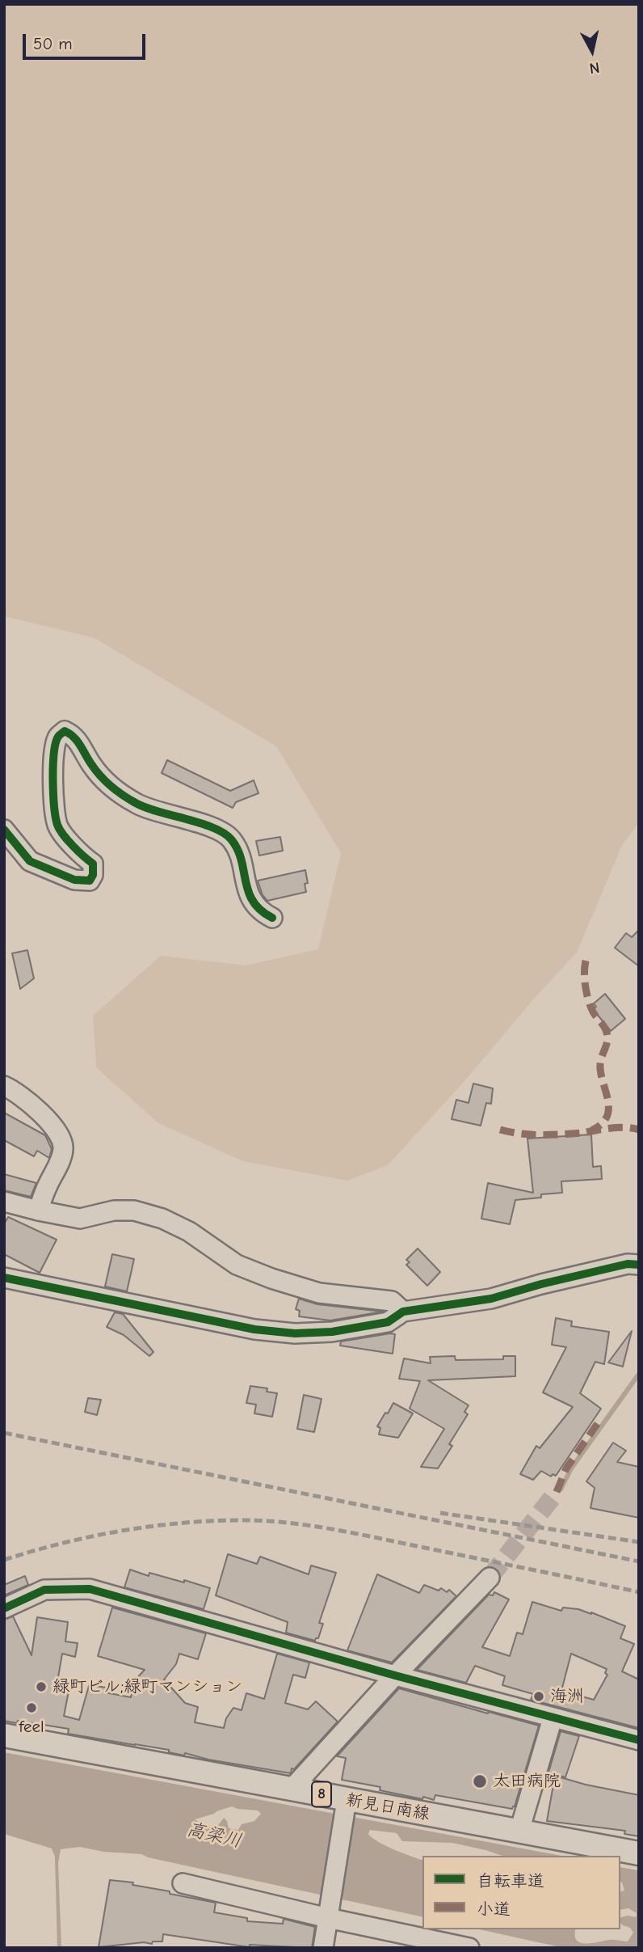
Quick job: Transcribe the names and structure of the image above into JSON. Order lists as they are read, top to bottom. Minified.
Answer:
{"streets":{"main road":["8","新見日南線"]},"water":["高梁川"],"places":["緑町ビル;緑町マンション","海洲","feel","太田病院"],"legend":["自転車道","小道"],"scale_bar":"50 m","north":"bottom"}
